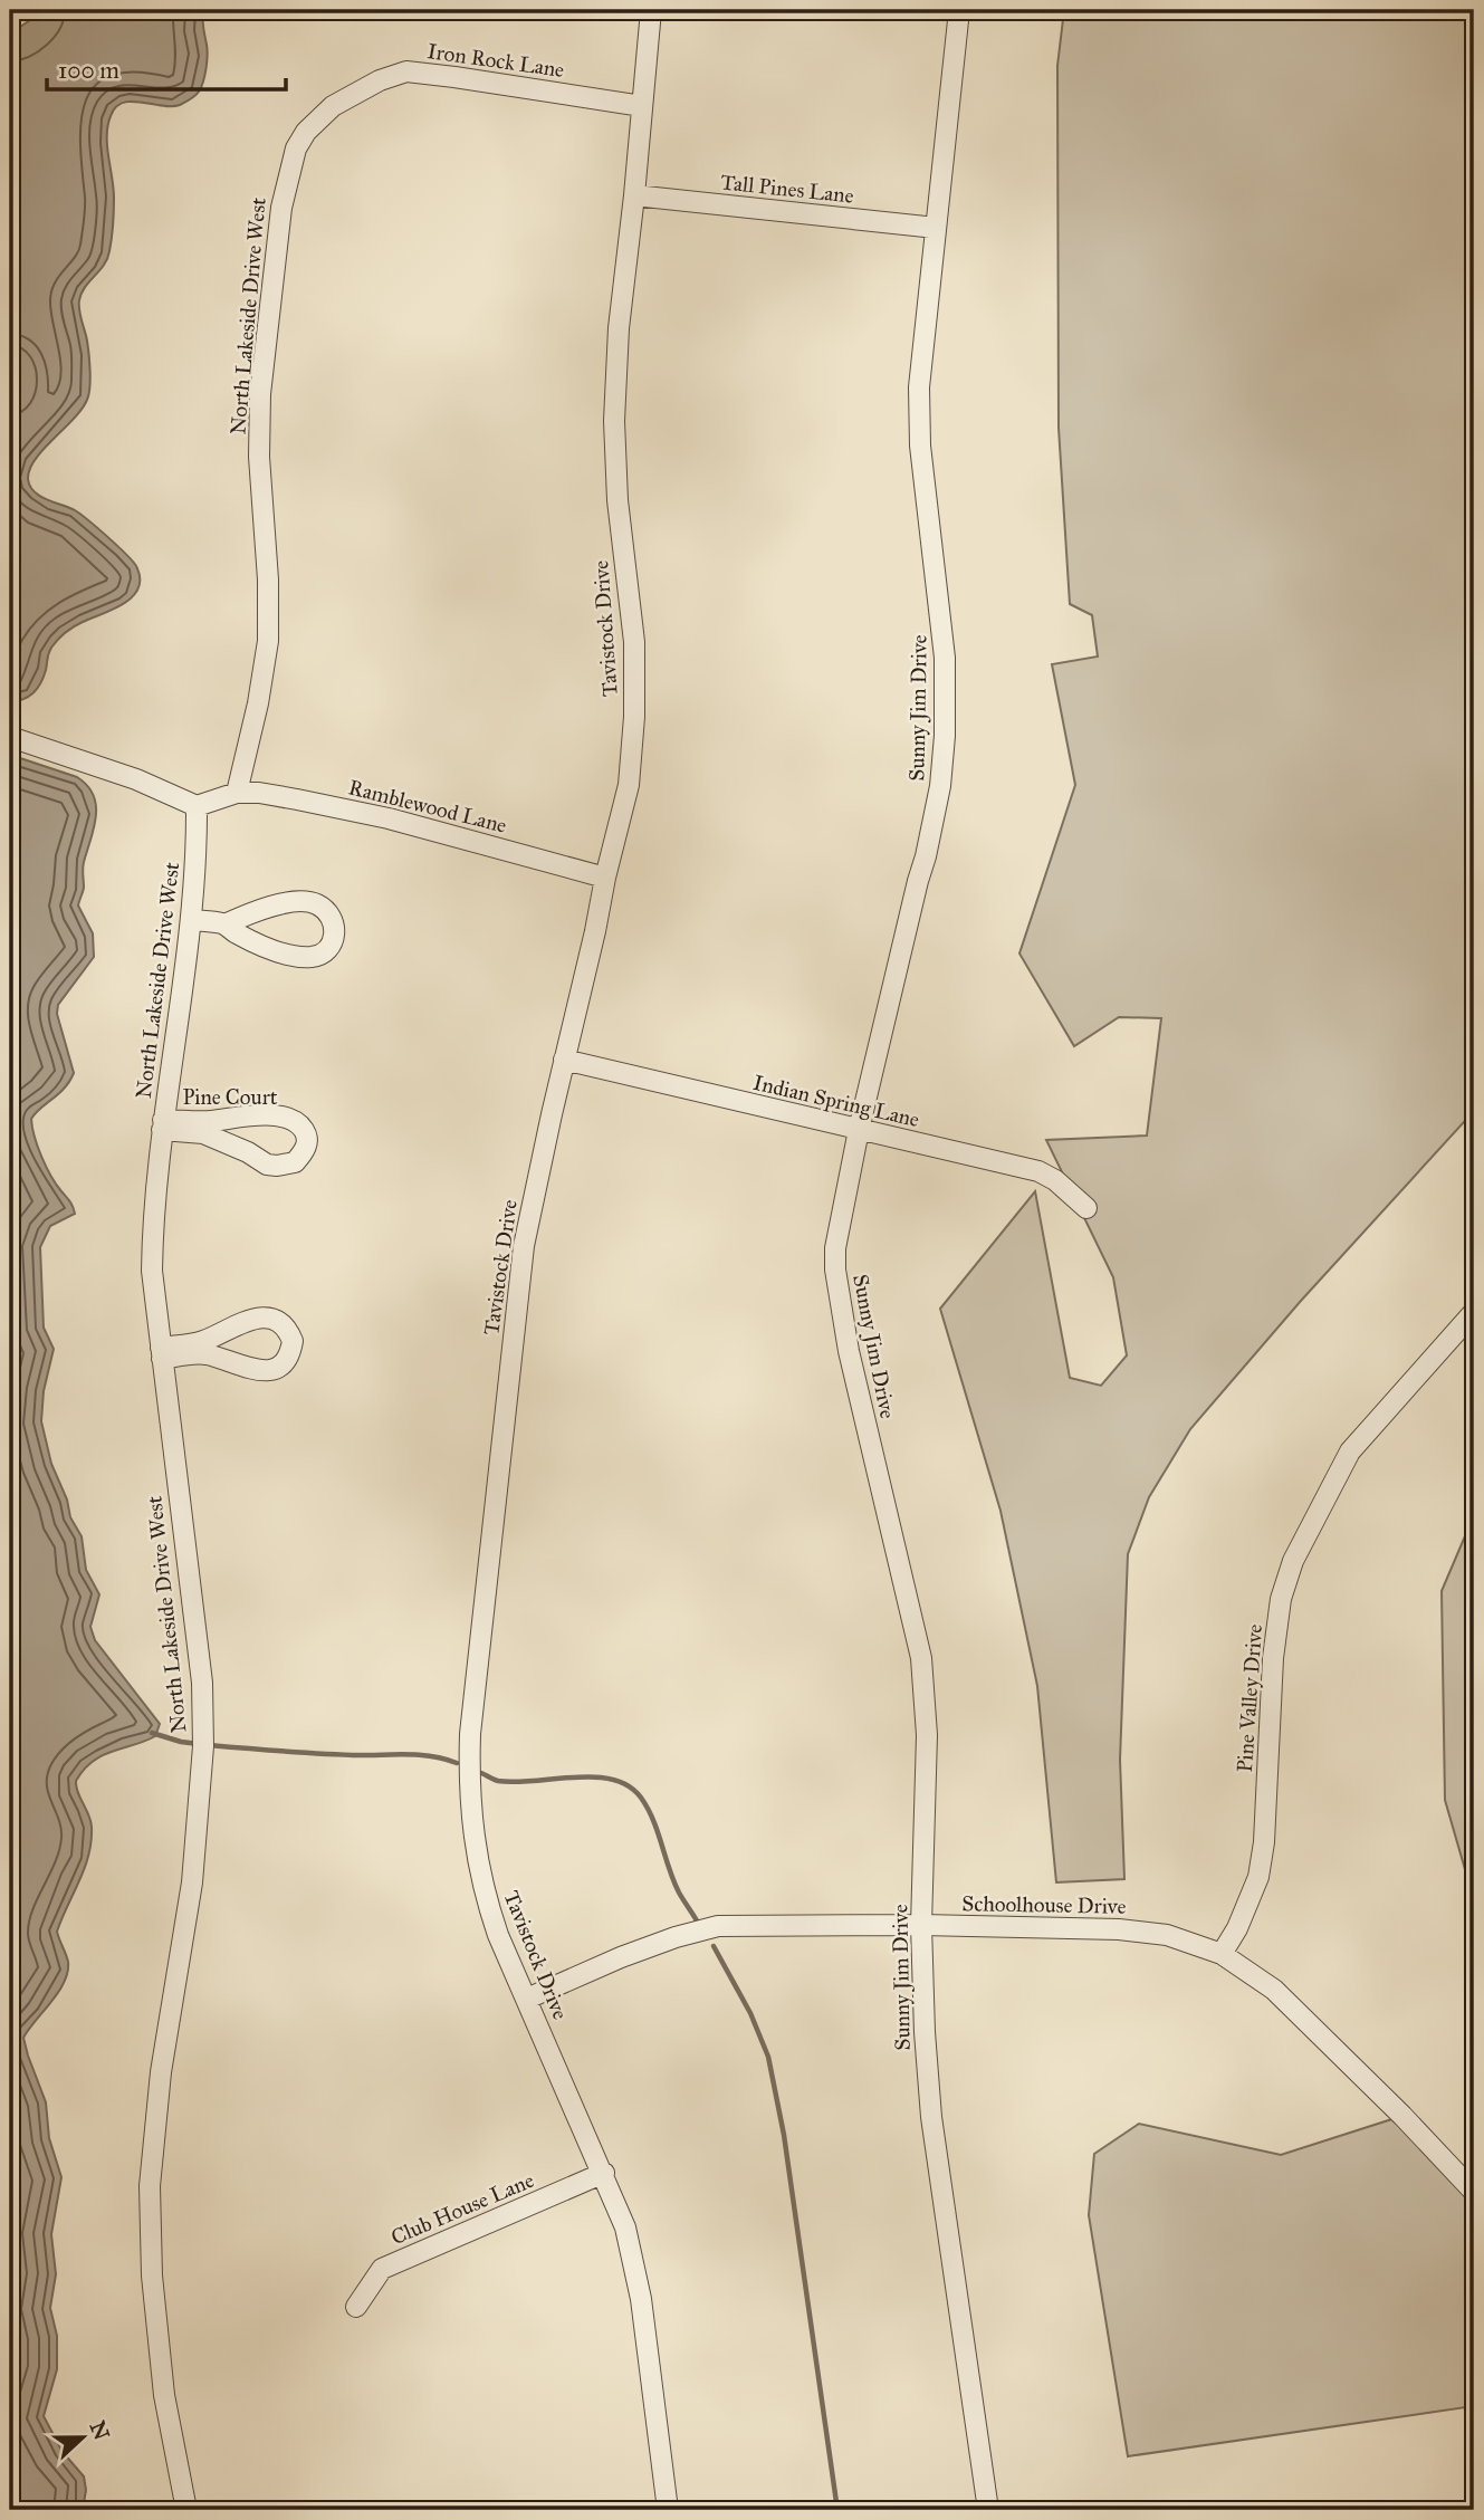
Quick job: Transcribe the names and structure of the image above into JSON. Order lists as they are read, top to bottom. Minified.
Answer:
{"streets":{"street":["Iron Rock Lane","Tall Pines Lane","North Lakeside Drive West","Tavistock Drive","Sunny Jim Drive","Ramblewood Lane","Pine Court","Indian Spring Lane","Pine Valley Drive","Schoolhouse Drive","Club House Lane"]},"crossings":[["Iron Rock Lane","North Lakeside Drive West"],["Iron Rock Lane","Tavistock Drive"],["Tall Pines Lane","Tavistock Drive"],["Tall Pines Lane","Sunny Jim Drive"],["North Lakeside Drive West","Ramblewood Lane"],["North Lakeside Drive West","Pine Court"],["Tavistock Drive","Ramblewood Lane"],["Tavistock Drive","Indian Spring Lane"],["Tavistock Drive","Schoolhouse Drive"],["Tavistock Drive","Club House Lane"],["Sunny Jim Drive","Indian Spring Lane"],["Sunny Jim Drive","Schoolhouse Drive"],["Pine Valley Drive","Schoolhouse Drive"]],"scale_bar":"100 m","north":"right"}
